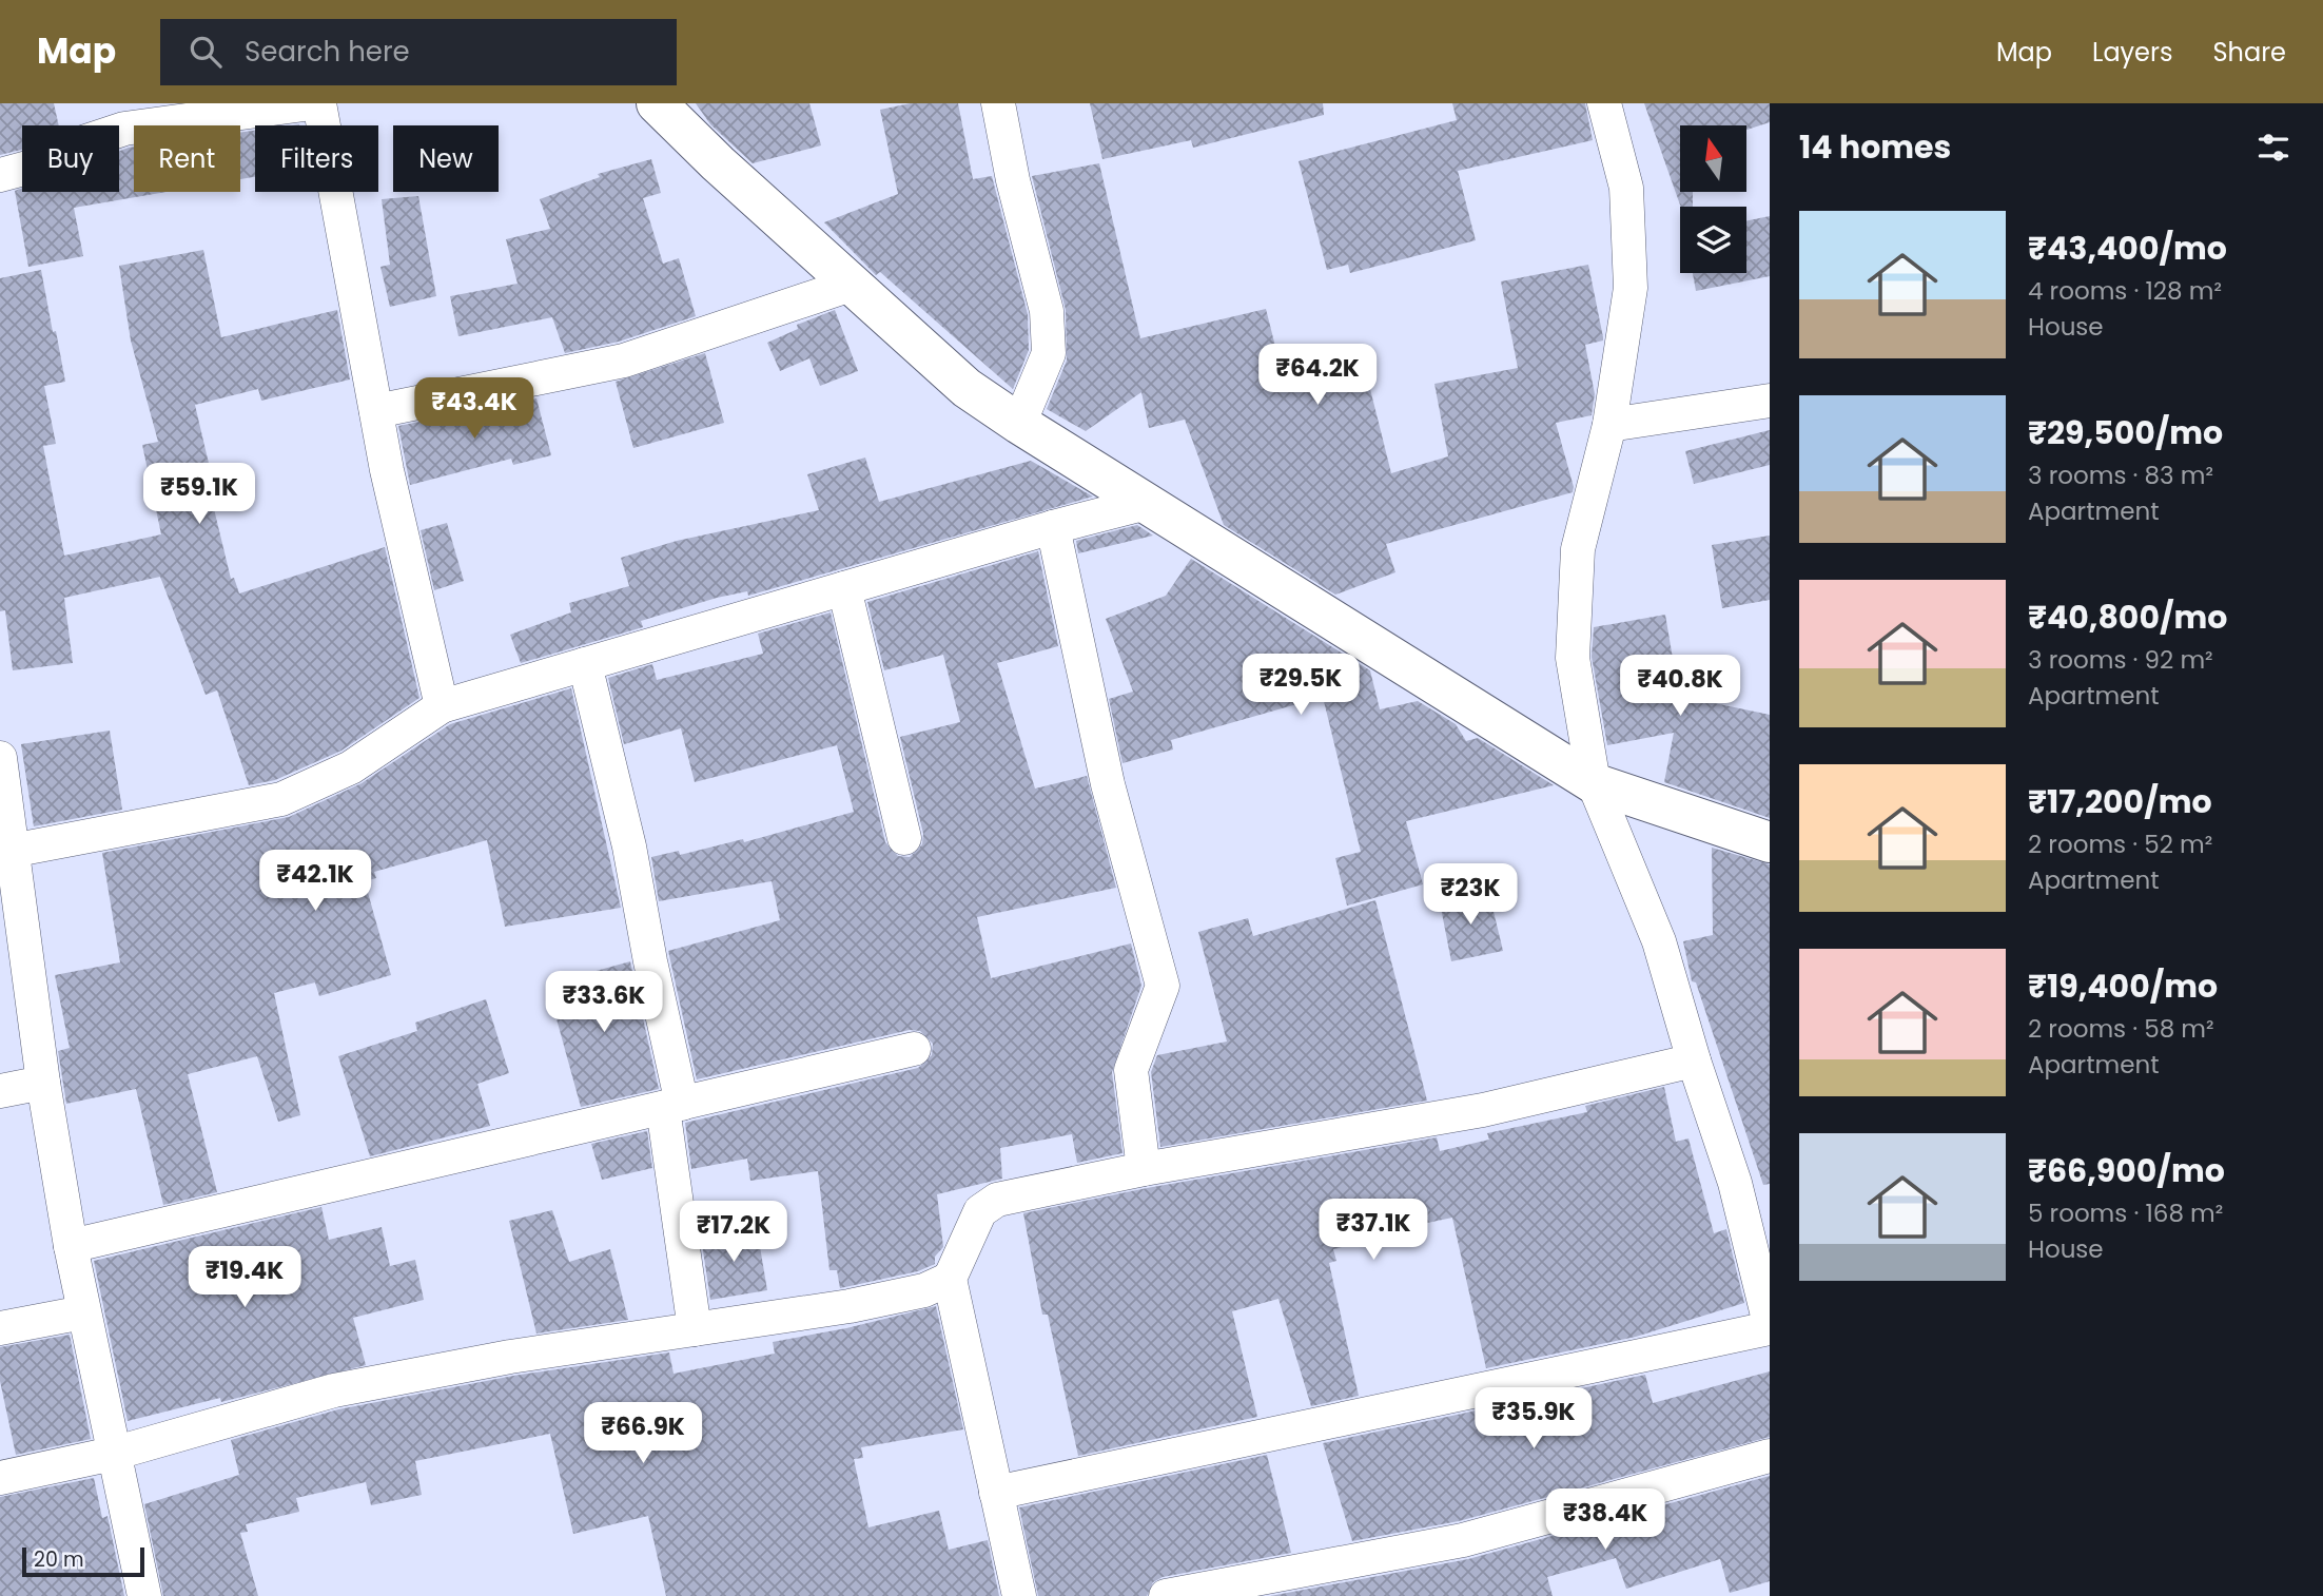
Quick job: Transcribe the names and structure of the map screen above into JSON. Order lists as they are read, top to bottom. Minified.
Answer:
{"scale_bar":"20 m","north":"top","page":{"header":"Map","search":"Search here","nav":["Map","Layers","Share"],"heading":"14 homes","chip":["Buy","Rent","Filters","New"],"list":[{"name":"₹43,400/mo","note":"4 rooms · 128 m² · House"},{"name":"₹29,500/mo","note":"3 rooms · 83 m² · Apartment"},{"name":"₹40,800/mo","note":"3 rooms · 92 m² · Apartment"},{"name":"₹17,200/mo","note":"2 rooms · 52 m² · Apartment"},{"name":"₹19,400/mo","note":"2 rooms · 58 m² · Apartment"},{"name":"₹66,900/mo","note":"5 rooms · 168 m² · House"}],"price":["₹64.2K","₹43.4K","₹59.1K","₹29.5K","₹40.8K","₹42.1K","₹23K","₹33.6K","₹37.1K","₹17.2K","₹19.4K","₹35.9K","₹66.9K","₹38.4K"],"scale":"20 m"}}
